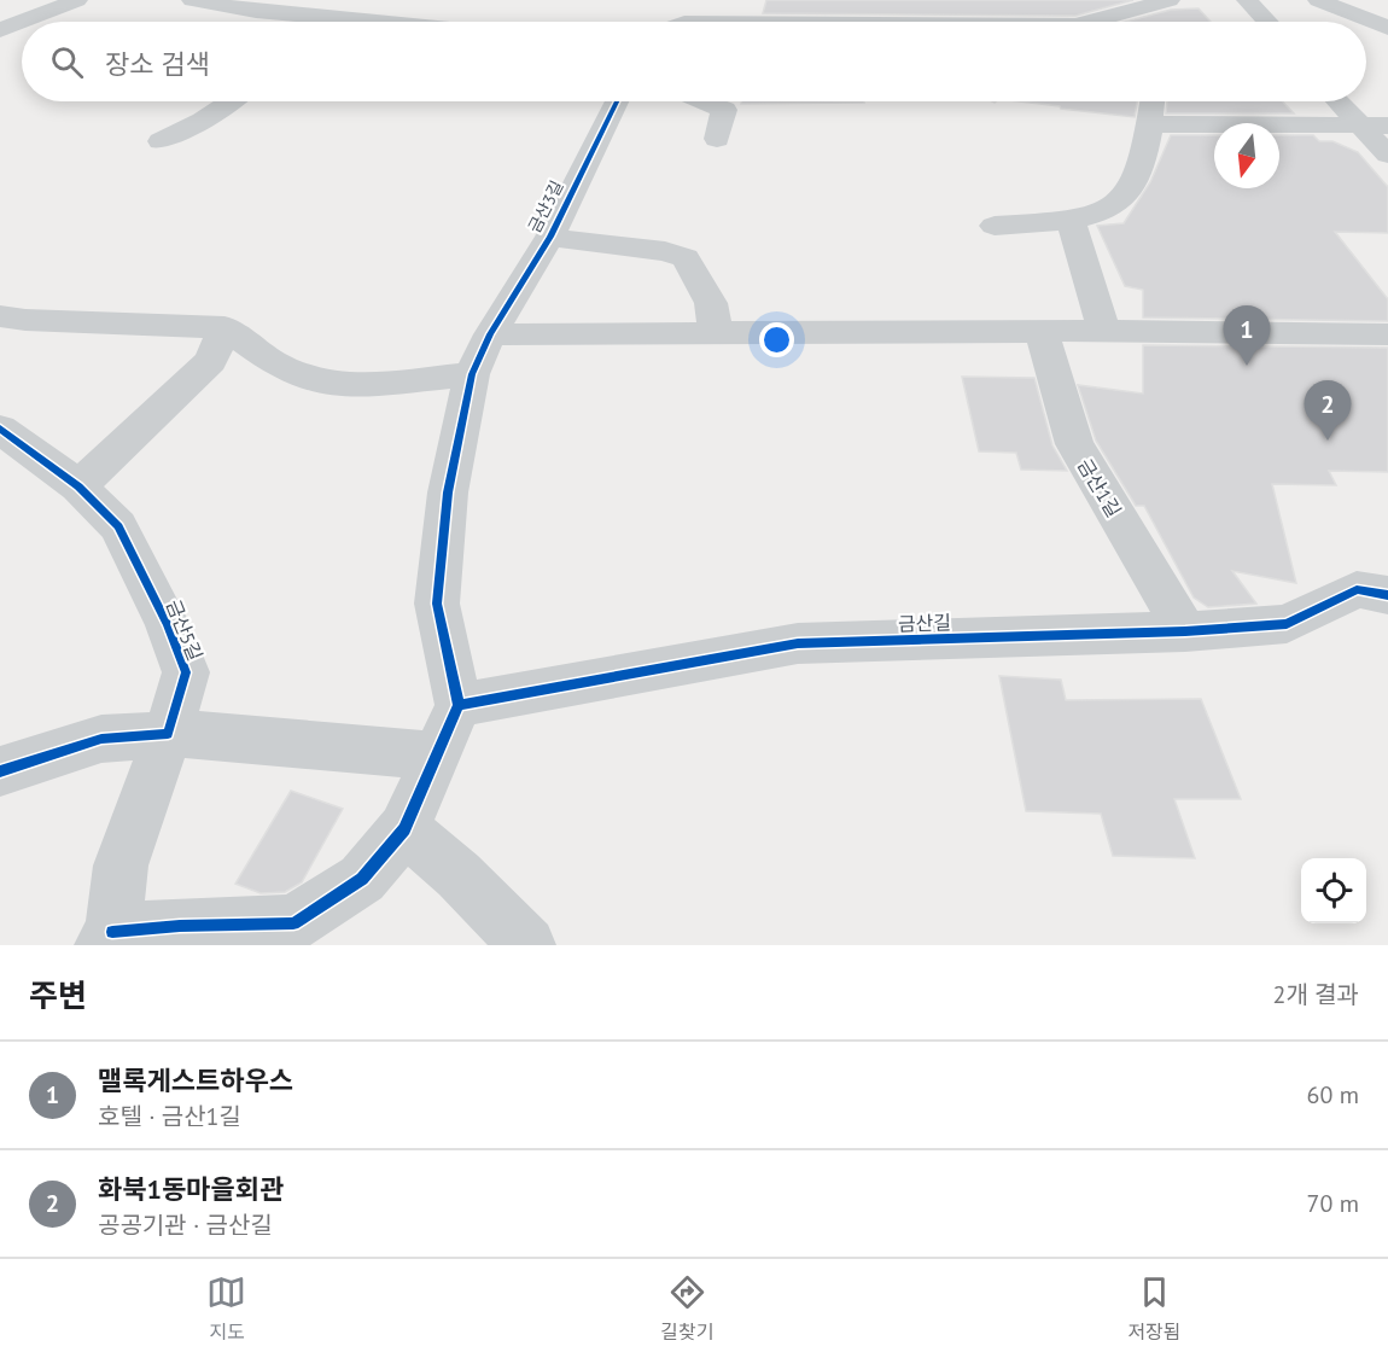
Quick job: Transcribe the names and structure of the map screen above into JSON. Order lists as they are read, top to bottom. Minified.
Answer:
{"streets":{"street":["금산3길","금산1길","금산길","금산5길"]},"crossings":[["금산3길","금산길"],["금산1길","금산길"]],"north":"bottom","page":{"search":"장소 검색","pins":["1","2"],"heading":["주변","2개 결과"],"list":[{"mark":"1","name":"맬록게스트하우스","note":"호텔 · 금산1길","value":"60 m"},{"mark":"2","name":"화북1동마을회관","note":"공공기관 · 금산길","value":"70 m"}],"nav":["지도","길찾기","저장됨"]}}
